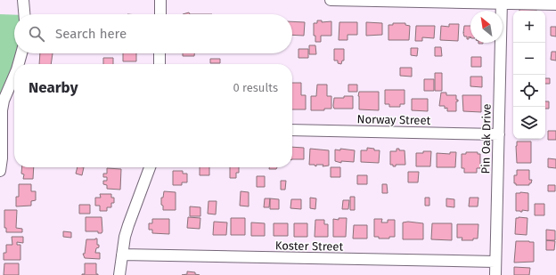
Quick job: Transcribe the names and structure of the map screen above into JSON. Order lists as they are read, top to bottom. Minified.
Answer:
{"streets":{"street":["Norway Street","Pin Oak Drive","Koster Street"]},"crossings":[["Norway Street","Pin Oak Drive"],["Pin Oak Drive","Koster Street"]],"north":"top left","page":{"map_buttons":["+","−"],"search":"Search here","heading":["Nearby","0 results"]}}
